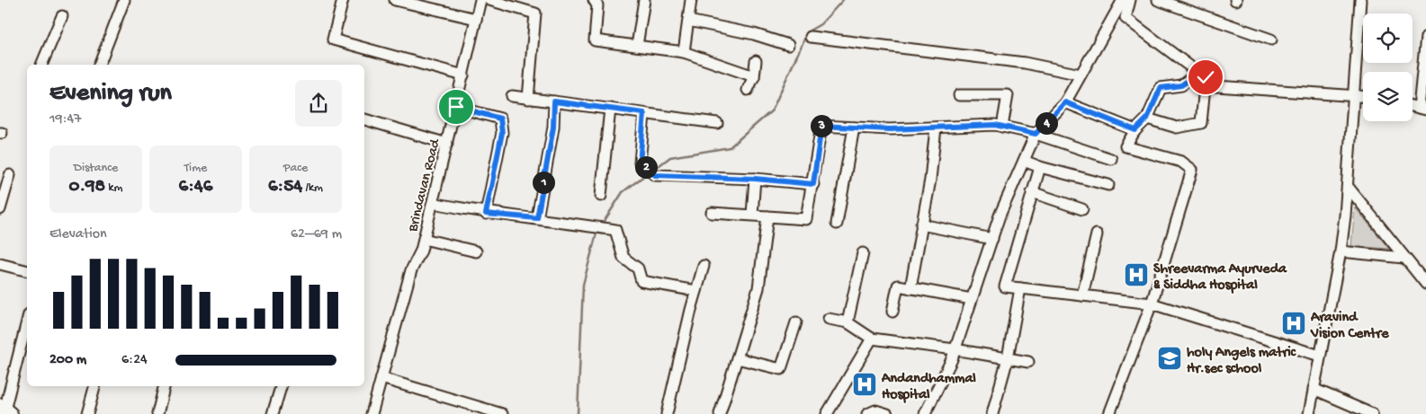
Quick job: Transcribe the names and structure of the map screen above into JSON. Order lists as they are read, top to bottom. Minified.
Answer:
{"streets":{"street":["Brindavan Road"]},"places":{"hospital":["Shreevarma Ayurveda & Siddha Hospital","Aravind Vision Centre","Andandhammal Hospital"],"school or university":["holy Angels matric Hr.sec school"]},"page":{"heading":["Evening run","19:47"],"pins":["4","3","2","1"],"stats":[["Distance","0.98 km"],["Time","6:46"],["Pace","6:54 /km"]],"chart":["Elevation","62–69 m"],"list":[{"name":"200 m","note":"6:24"}]}}
